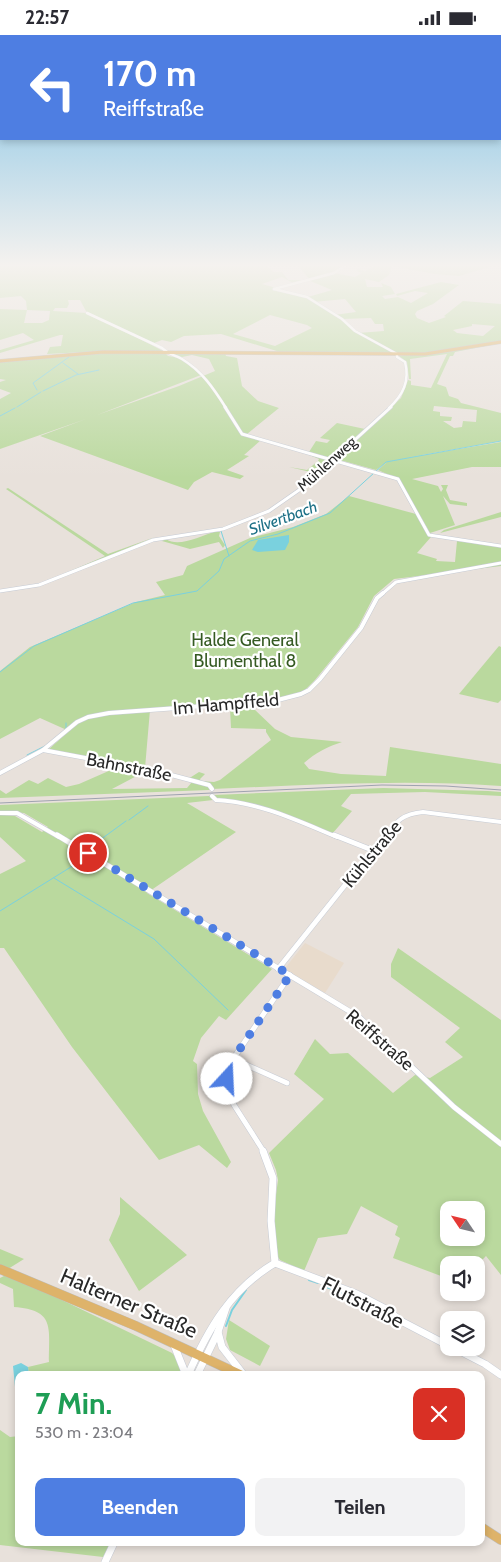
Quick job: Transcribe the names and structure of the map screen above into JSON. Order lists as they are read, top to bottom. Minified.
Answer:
{"streets":{"main road":["Halterner Straße"],"street":["Mühlenweg","Im Hampffeld","Bahnstraße","Kühlstraße","Reiffstraße","Flutstraße"]},"crossings":[["Im Hampffeld","Bahnstraße"],["Kühlstraße","Reiffstraße"]],"water":["Silvertbach"],"parks":["Halde General Blumenthal 8"],"north":"top left","page":{"status":"22:57","turn":["170 m","Reiffstraße"],"heading":["7 Min.","530 m · 23:04"],"buttons":["Beenden","Teilen"]}}
